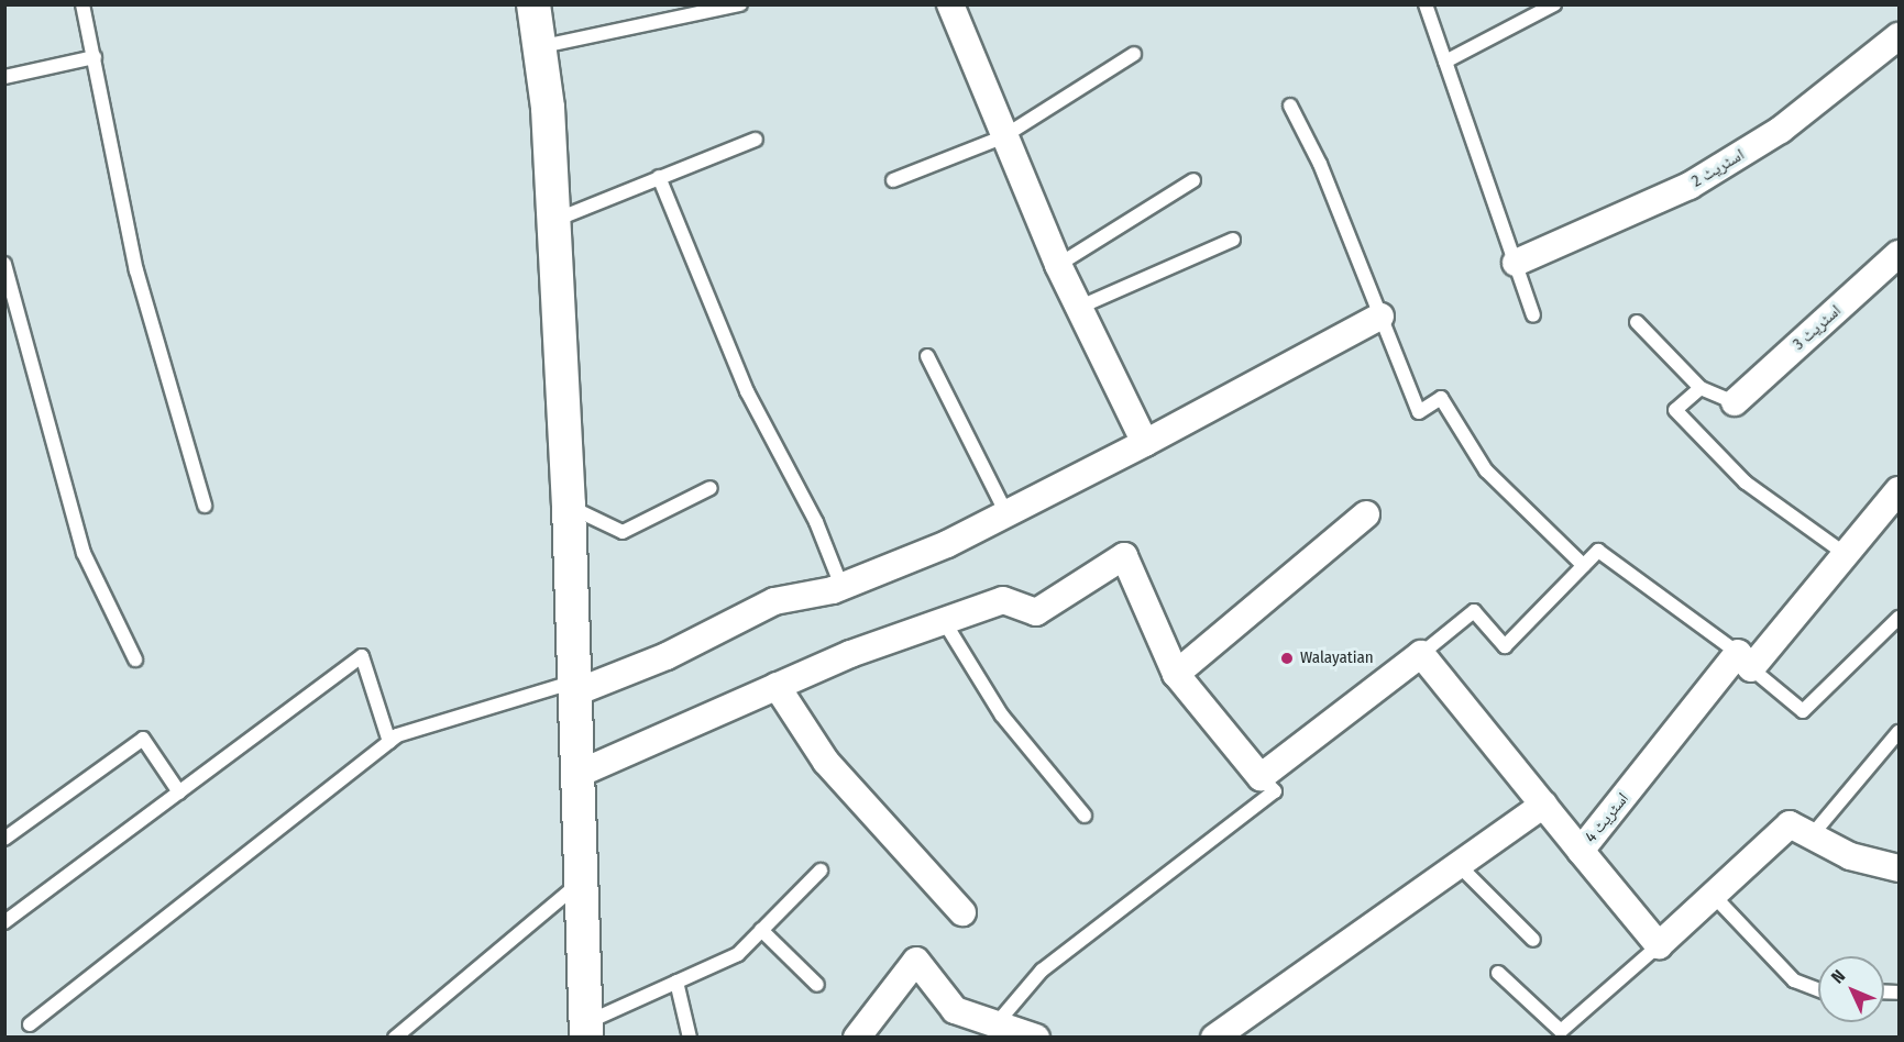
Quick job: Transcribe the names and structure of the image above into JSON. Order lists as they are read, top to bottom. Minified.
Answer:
{"streets":{"street":["اسٹریٹ 2","اسٹریٹ 3","اسٹریٹ 4"]},"places":["Walayatian"],"north":"top left"}
